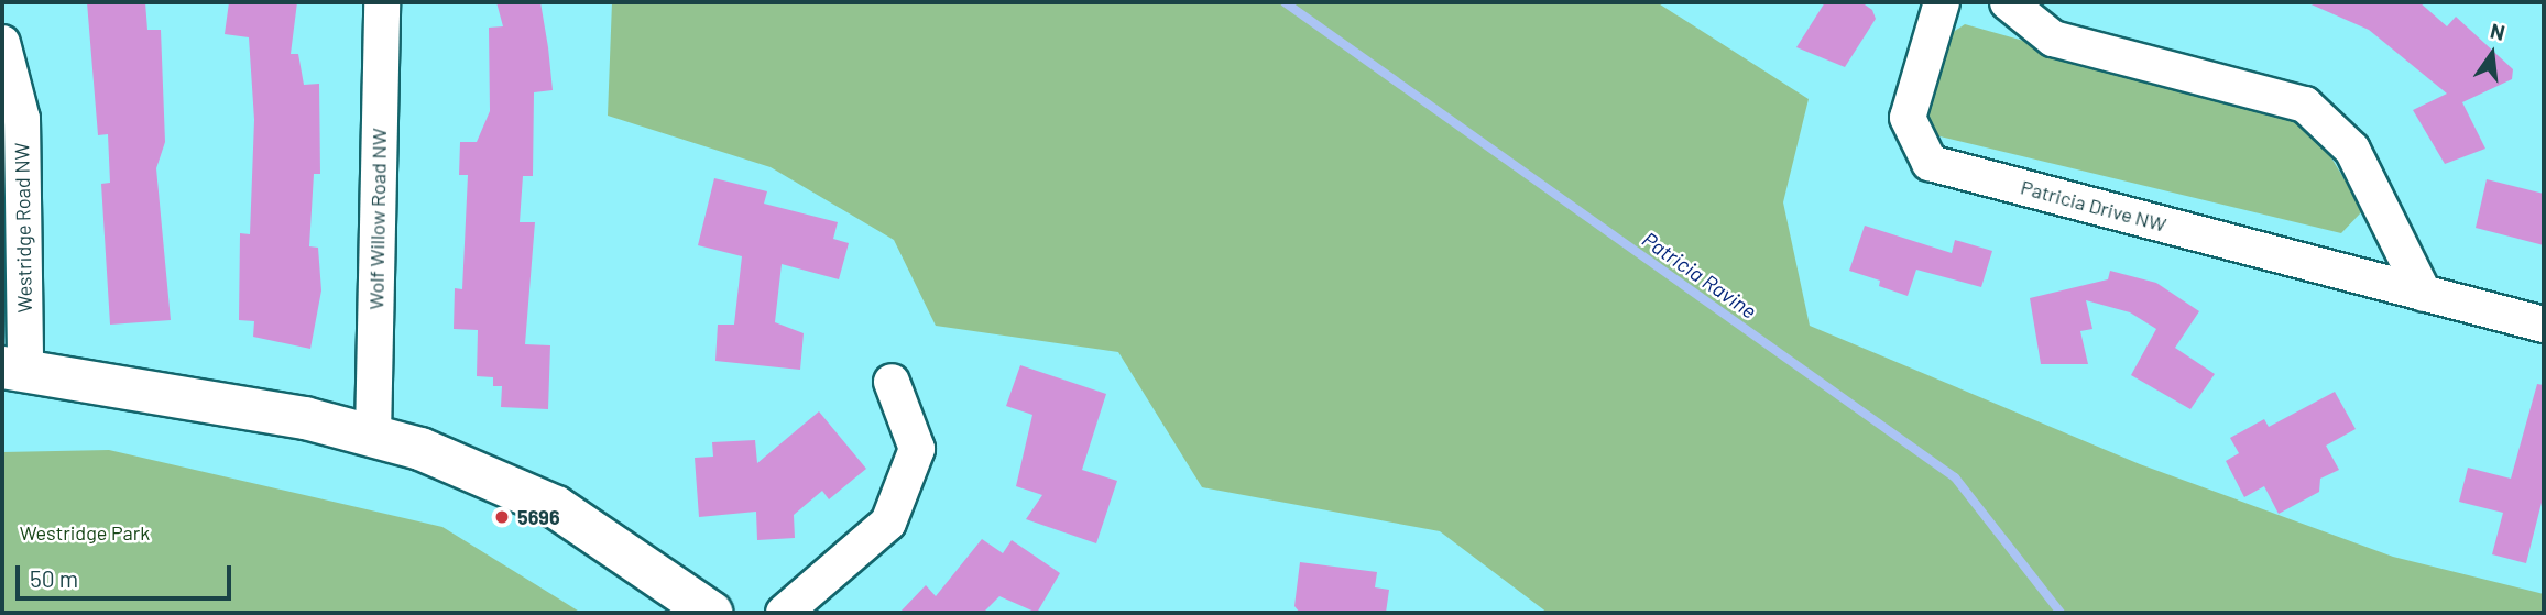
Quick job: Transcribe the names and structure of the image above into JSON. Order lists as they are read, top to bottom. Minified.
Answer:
{"streets":{"street":["Patricia Drive NW","Wolf Willow Road NW","Westridge Road NW"]},"water":["Patricia Ravine"],"parks":["Westridge Park"],"places":["5696"],"scale_bar":"50 m","north":"top"}
